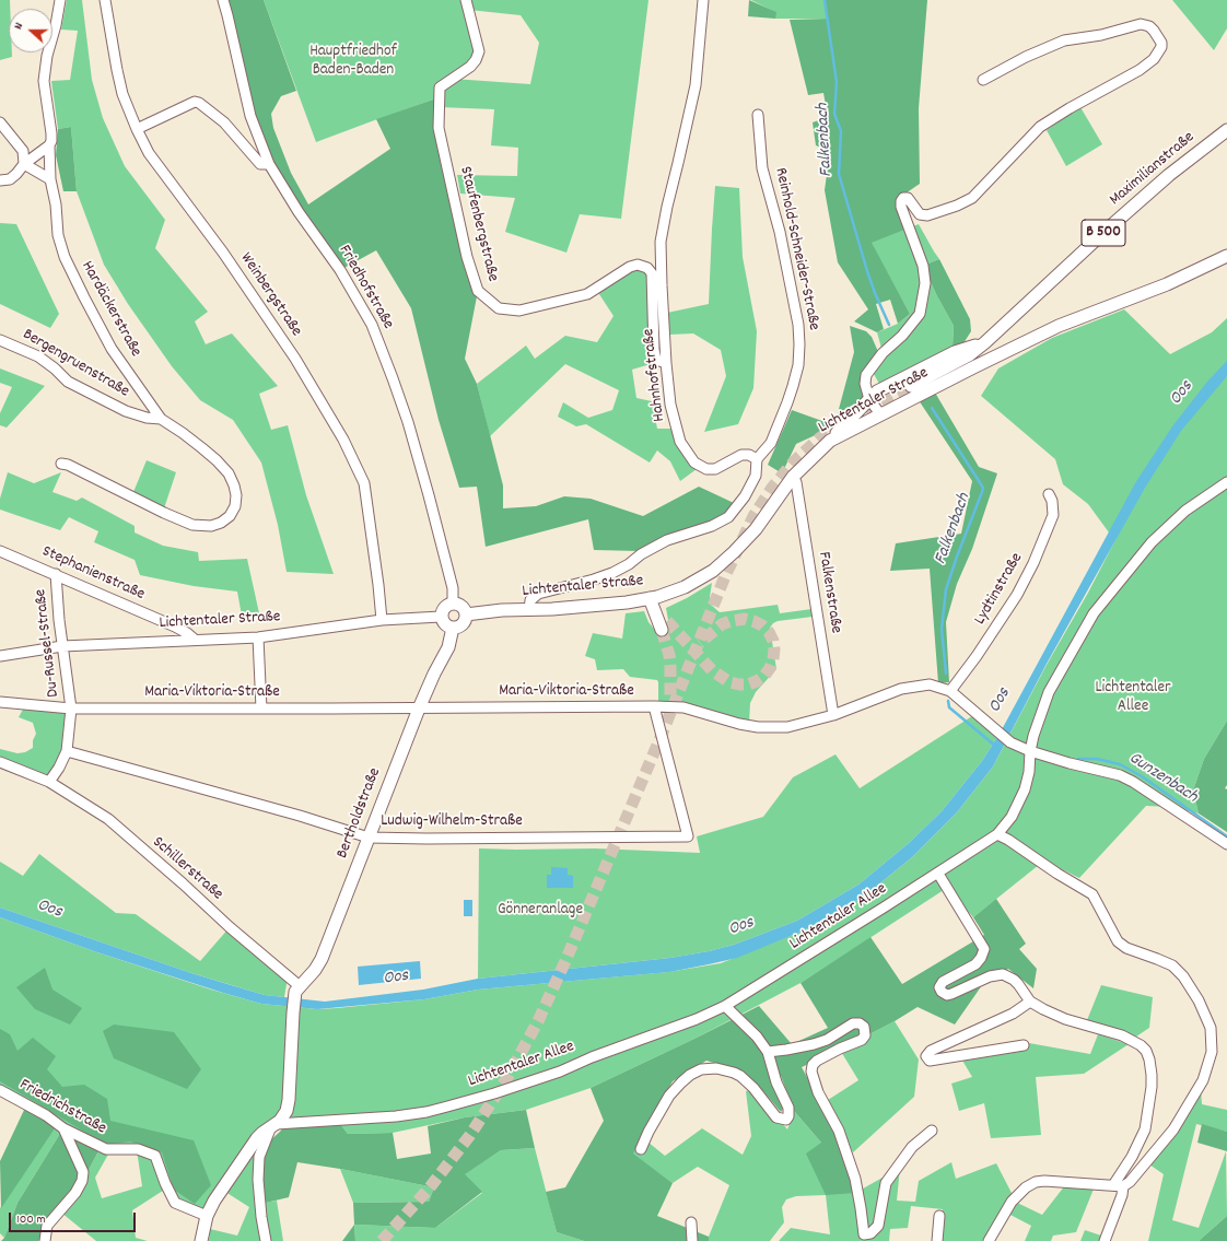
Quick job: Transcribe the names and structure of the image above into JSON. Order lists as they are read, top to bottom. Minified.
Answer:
{"streets":{"main road":["Maximilianstraße","B 500","Lichtentaler Straße","Bertholdstraße"],"street":["Staufenbergstraße","Reinhold-Schneider-Straße","Friedhofstraße","Weinbergstraße","Hardäckerstraße","Bergengruenstraße","Hahnhofstraße","Stephanienstraße","Lydtinstraße","Falkenstraße","Du-Russel-Straße","Maria-Viktoria-Straße","Ludwig-Wilhelm-Straße","Schillerstraße","Lichtentaler Allee","Friedrichstraße"]},"crossings":[["Maximilianstraße","Lichtentaler Straße"],["Staufenbergstraße","Hahnhofstraße"],["Reinhold-Schneider-Straße","Hahnhofstraße"],["Friedhofstraße","Lichtentaler Straße"],["Friedhofstraße","Bertholdstraße"],["Weinbergstraße","Lichtentaler Straße"],["Hardäckerstraße","Bergengruenstraße"],["Lichtentaler Straße","Stephanienstraße"],["Lichtentaler Straße","Falkenstraße"],["Lichtentaler Straße","Du-Russel-Straße"],["Lichtentaler Straße","Bertholdstraße"],["Stephanienstraße","Du-Russel-Straße"],["Lydtinstraße","Maria-Viktoria-Straße"],["Falkenstraße","Maria-Viktoria-Straße"],["Du-Russel-Straße","Maria-Viktoria-Straße"],["Du-Russel-Straße","Ludwig-Wilhelm-Straße"],["Maria-Viktoria-Straße","Bertholdstraße"],["Maria-Viktoria-Straße","Ludwig-Wilhelm-Straße"],["Maria-Viktoria-Straße","Lichtentaler Allee"],["Bertholdstraße","Ludwig-Wilhelm-Straße"],["Bertholdstraße","Schillerstraße"]],"water":["Falkenbach","Oos","Gunzenbach"],"parks":["Hauptfriedhof Baden-Baden","Lichtentaler Allee","Gönneranlage"],"scale_bar":"100 m","north":"left"}
